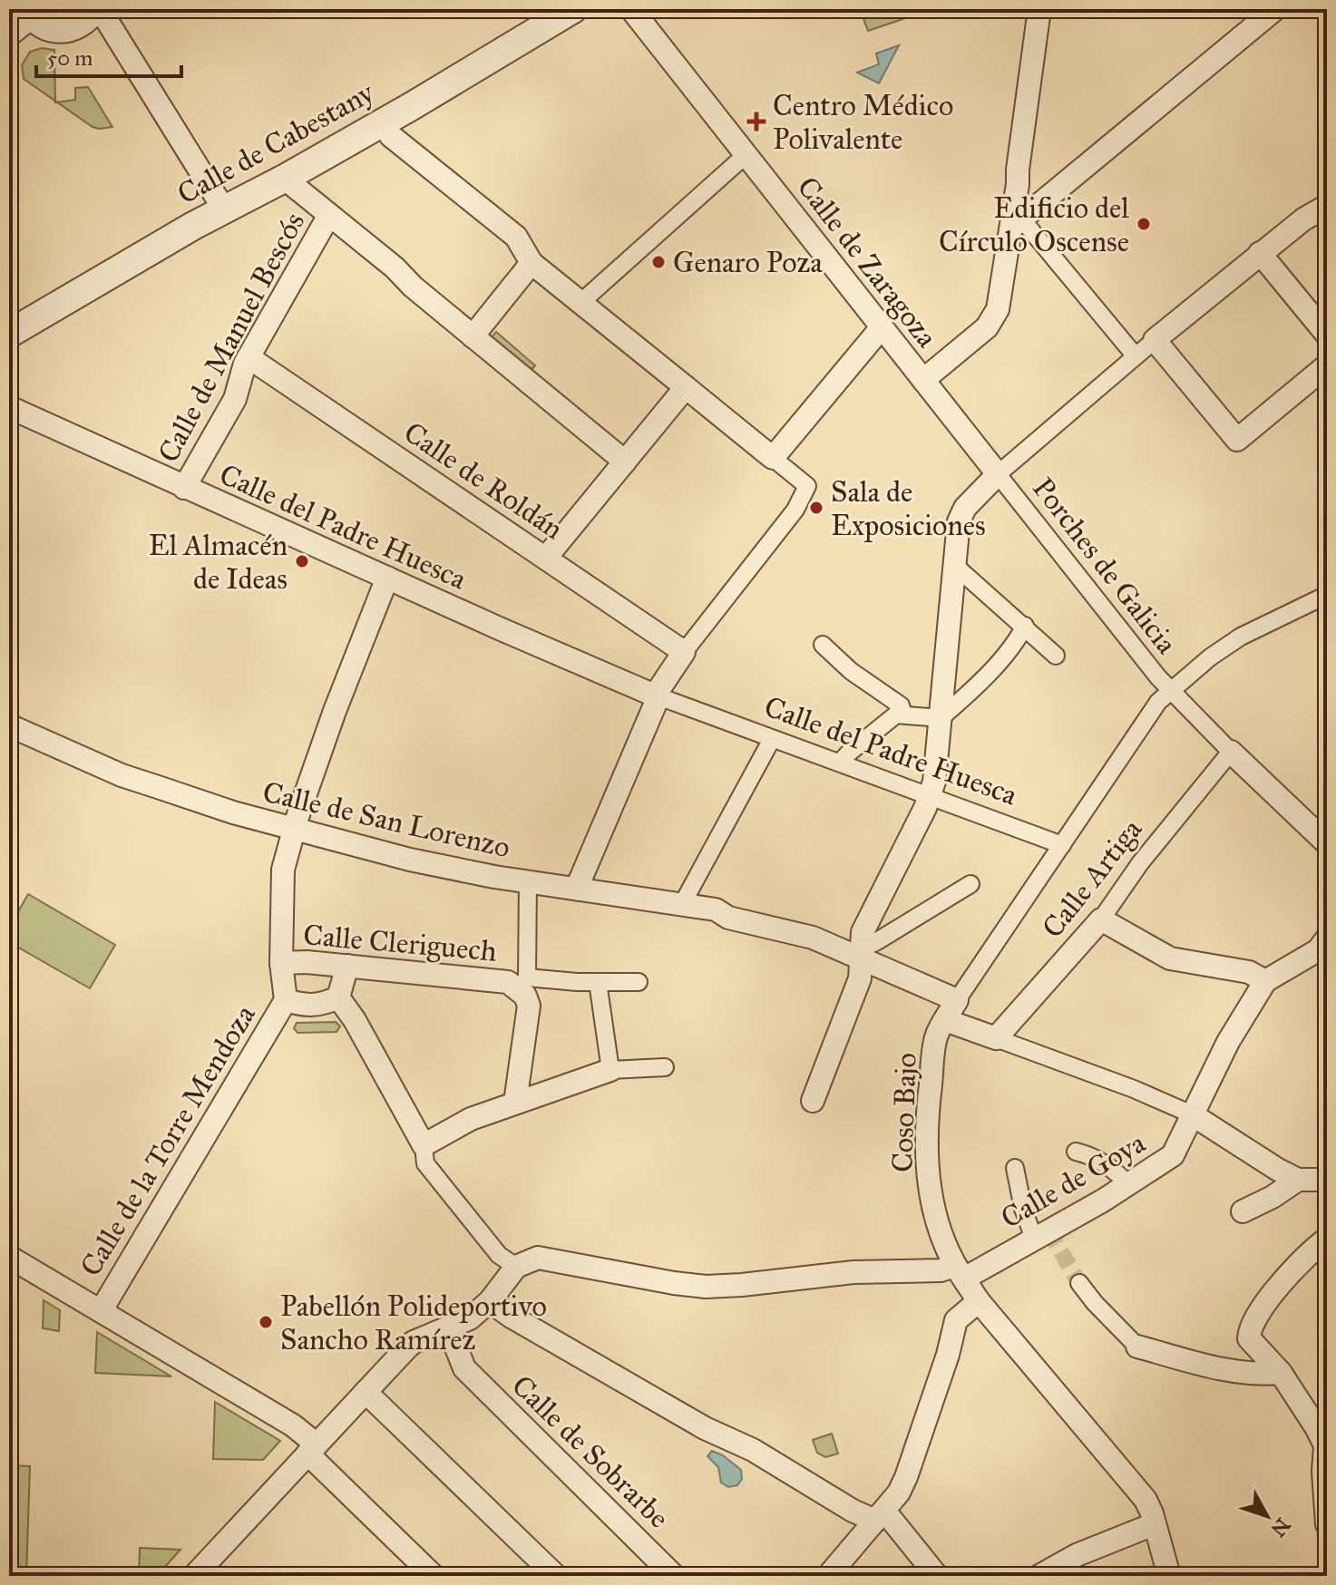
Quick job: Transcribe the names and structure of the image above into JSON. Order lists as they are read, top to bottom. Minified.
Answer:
{"streets":{"street":["Calle de Cabestany","Calle de Zaragoza","Calle de Manuel Bescós","Calle de Roldán","Calle del Padre Huesca","Porches de Galicia","Calle de San Lorenzo","Calle Artiga","Calle Cleriguech","Coso Bajo","Calle de la Torre Mendoza","Calle de Goya","Calle de Sobrarbe"]},"crossings":[["Calle de Zaragoza","Porches de Galicia"],["Calle de Manuel Bescós","Calle de Roldán"],["Calle de Manuel Bescós","Calle del Padre Huesca"],["Calle del Padre Huesca","Coso Bajo"],["Porches de Galicia","Calle Artiga"],["Porches de Galicia","Coso Bajo"],["Calle de San Lorenzo","Coso Bajo"],["Coso Bajo","Calle de Goya"]],"places":{"health":["Centro Médico Polivalente"],"other":["Edificio del Círculo Oscense","Genaro Poza","Sala de Exposiciones","El Almacén de Ideas","Pabellón Polideportivo Sancho Ramírez"]},"scale_bar":"50 m","north":"bottom right"}
